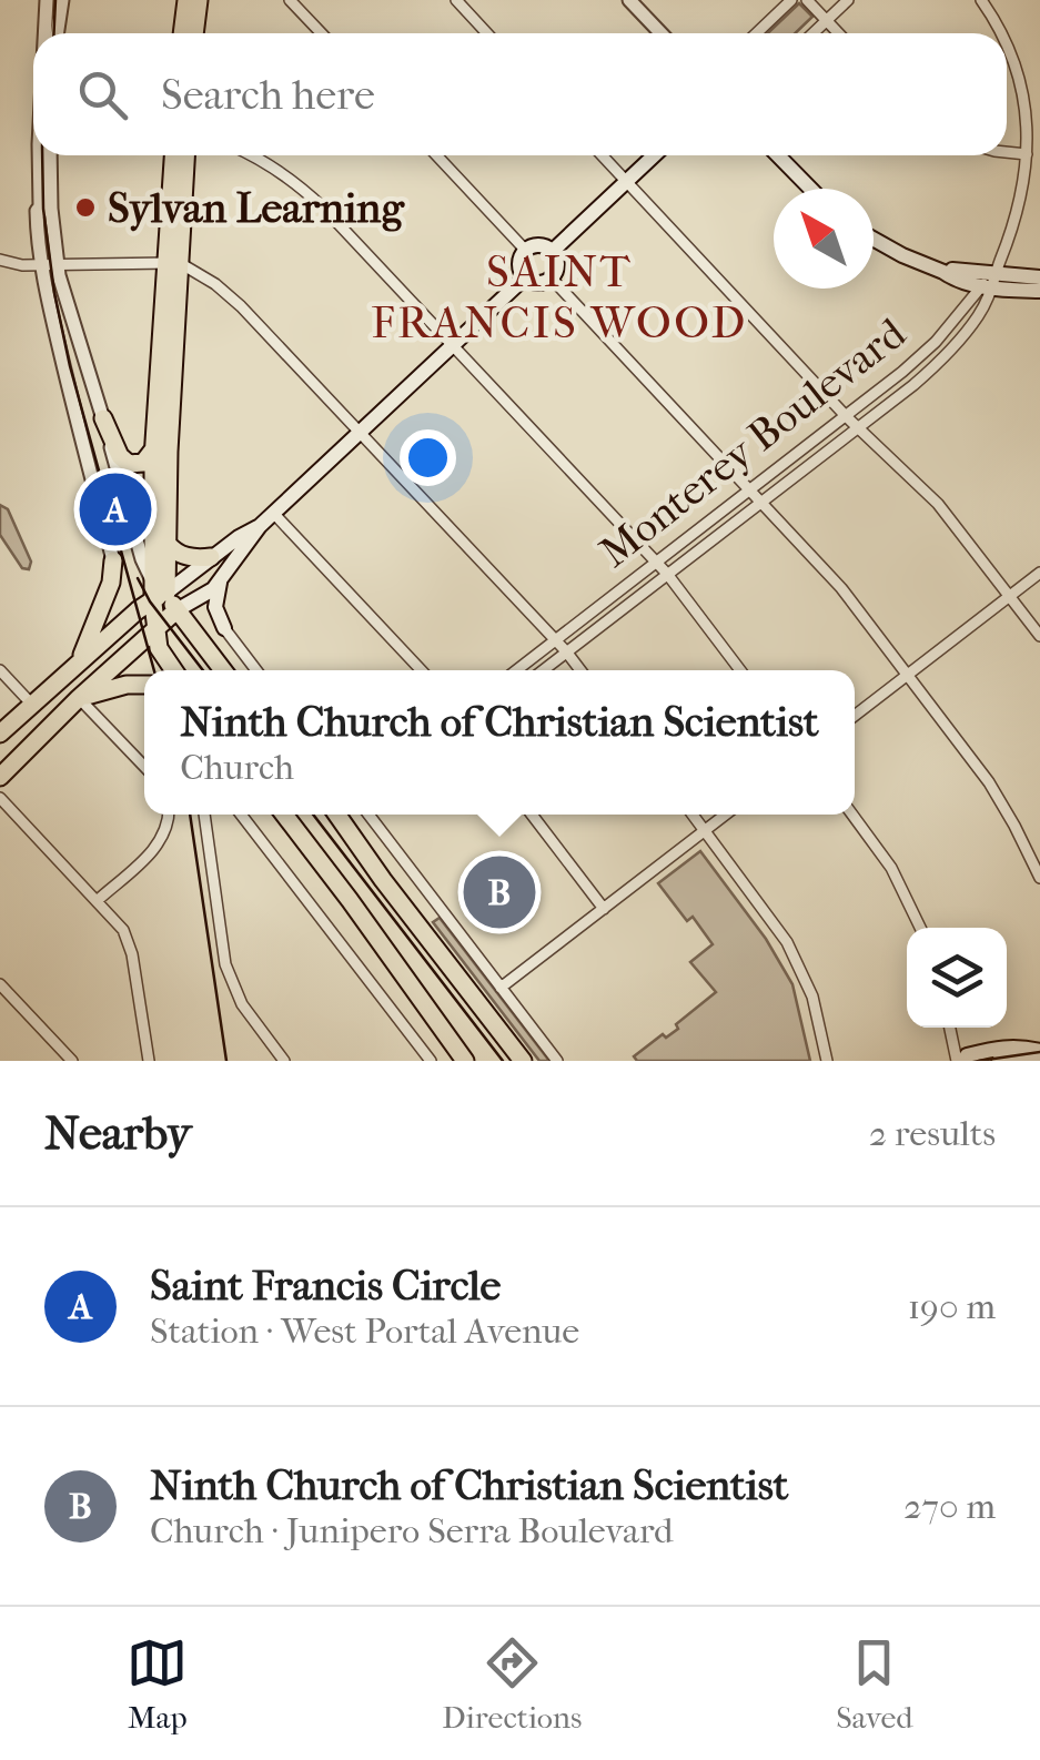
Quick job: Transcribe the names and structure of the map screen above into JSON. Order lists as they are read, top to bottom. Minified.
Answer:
{"streets":{"street":["Monterey Boulevard"]},"districts":["SAINT FRANCIS WOOD"],"places":["Sylvan Learning"],"north":"top left","page":{"search":"Search here","pins":["A","B"],"popup":["Ninth Church of Christian Scientist","Church"],"heading":["Nearby","2 results"],"list":[{"mark":"A","name":"Saint Francis Circle","note":"Station · West Portal Avenue","value":"190 m"},{"mark":"B","name":"Ninth Church of Christian Scientist","note":"Church · Junipero Serra Boulevard","value":"270 m"}],"nav":["Map","Directions","Saved"]}}
